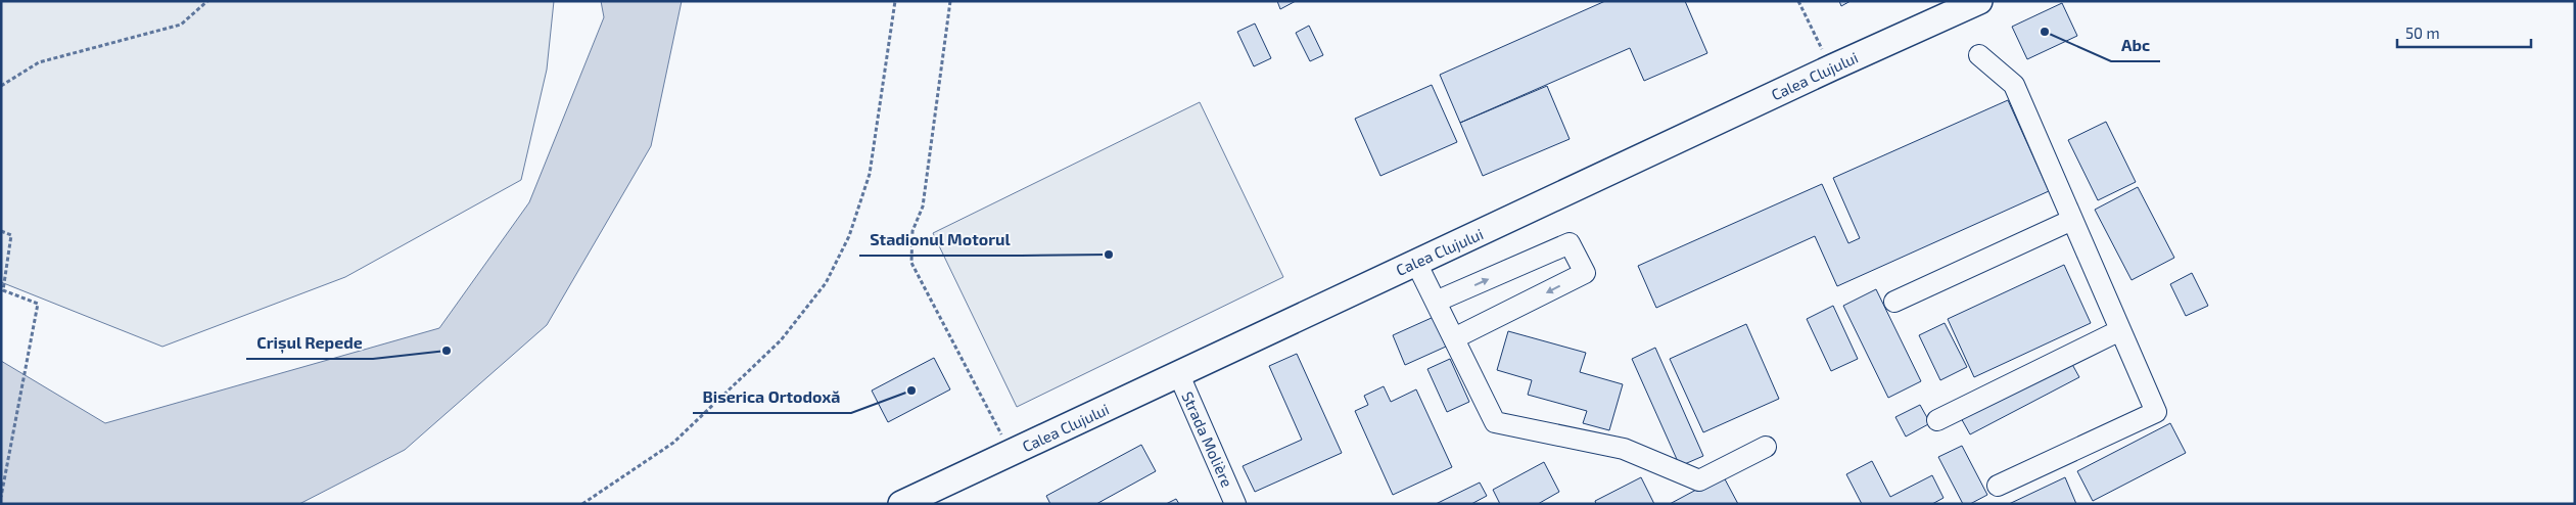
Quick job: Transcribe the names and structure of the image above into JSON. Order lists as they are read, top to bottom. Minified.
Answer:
{"streets":{"main road":["Calea Clujului"],"street":["Strada Molière"]},"crossings":[["Calea Clujului","Strada Molière"]],"places":["Abc","Stadionul Motorul","Crișul Repede","Biserica Ortodoxă"],"scale_bar":"50 m"}
